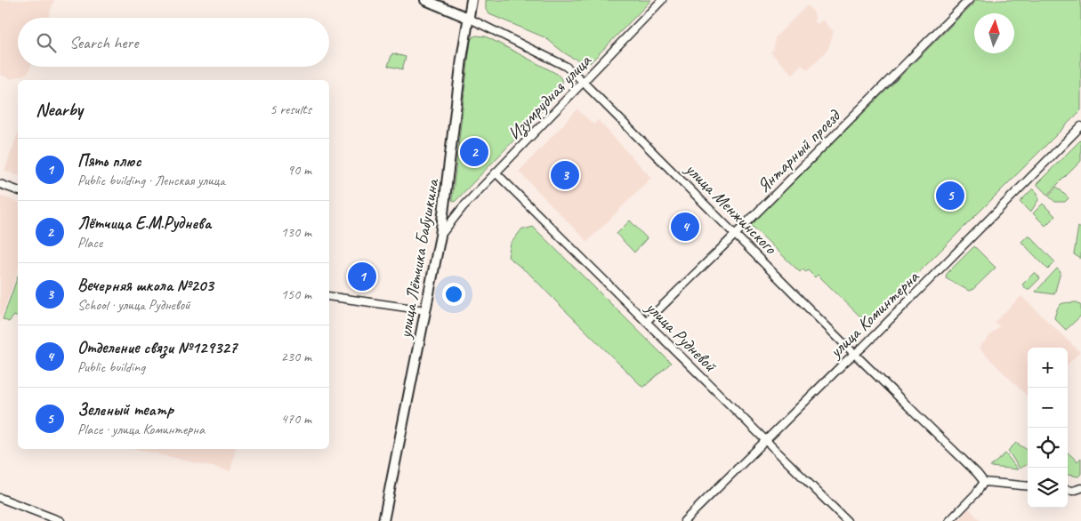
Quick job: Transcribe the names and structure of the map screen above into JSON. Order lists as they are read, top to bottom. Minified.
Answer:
{"streets":{"main road":["улица Менжинского","улица Лётчика Бабушкина"],"street":["Изумрудная улица","Янтарный проезд","улица Коминтерна","улица Рудневой"]},"crossings":[["Изумрудная улица","улица Менжинского"],["Изумрудная улица","улица Лётчика Бабушкина"],["Изумрудная улица","улица Рудневой"],["Янтарный проезд","улица Менжинского"],["Янтарный проезд","улица Рудневой"],["улица Менжинского","улица Лётчика Бабушкина"],["улица Менжинского","улица Коминтерна"],["улица Коминтерна","улица Рудневой"]],"north":"top","page":{"search":"Search here","heading":["Nearby","5 results"],"pins":["2","3","5","4","1"],"list":[{"mark":"1","name":"Пять плюс","note":"Public building · Ленская улица","value":"90 m"},{"mark":"2","name":"Лётчица Е.М.Руднева","note":"Place","value":"130 m"},{"mark":"3","name":"Вечерняя школа №203","note":"School · улица Рудневой","value":"150 m"},{"mark":"4","name":"Отделение связи №129327","note":"Public building","value":"230 m"},{"mark":"5","name":"Зеленый театр","note":"Place · улица Коминтерна","value":"470 m"}],"map_buttons":["+","−"]}}
